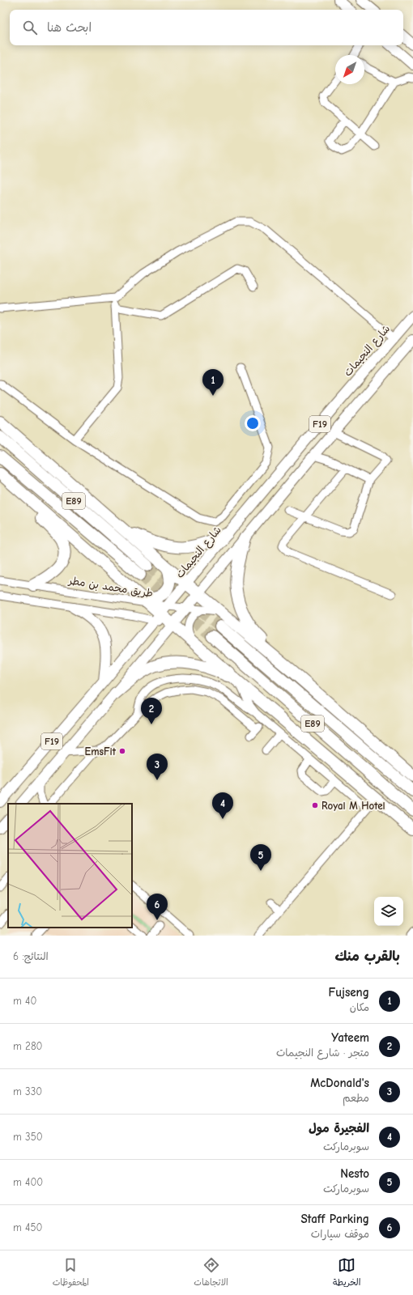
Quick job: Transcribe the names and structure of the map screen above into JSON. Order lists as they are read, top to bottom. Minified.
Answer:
{"streets":{"highway":["E89"],"main road":["شارع النجيمات","F19"],"street":["طريق محمد بن مطر"]},"places":["EmsFit","Royal M Hotel"],"north":"bottom left","page":{"search":"ابحث هنا","pins":["1","2","3","4","5","6"],"heading":["بالقرب منك","النتائج: 6"],"list":[{"mark":"1","name":"Fujseng","note":"مكان","value":"40 m"},{"mark":"2","name":"Yateem","note":"متجر · شارع النجيمات","value":"280 m"},{"mark":"3","name":"McDonald's","note":"مطعم","value":"330 m"},{"mark":"4","name":"الفجيرة مول","note":"سوبرماركت","value":"350 m"},{"mark":"5","name":"Nesto","note":"سوبرماركت","value":"400 m"},{"mark":"6","name":"Staff Parking","note":"موقف سيارات","value":"450 m"}],"nav":["الخريطة","الاتجاهات","المحفوظات"]}}
